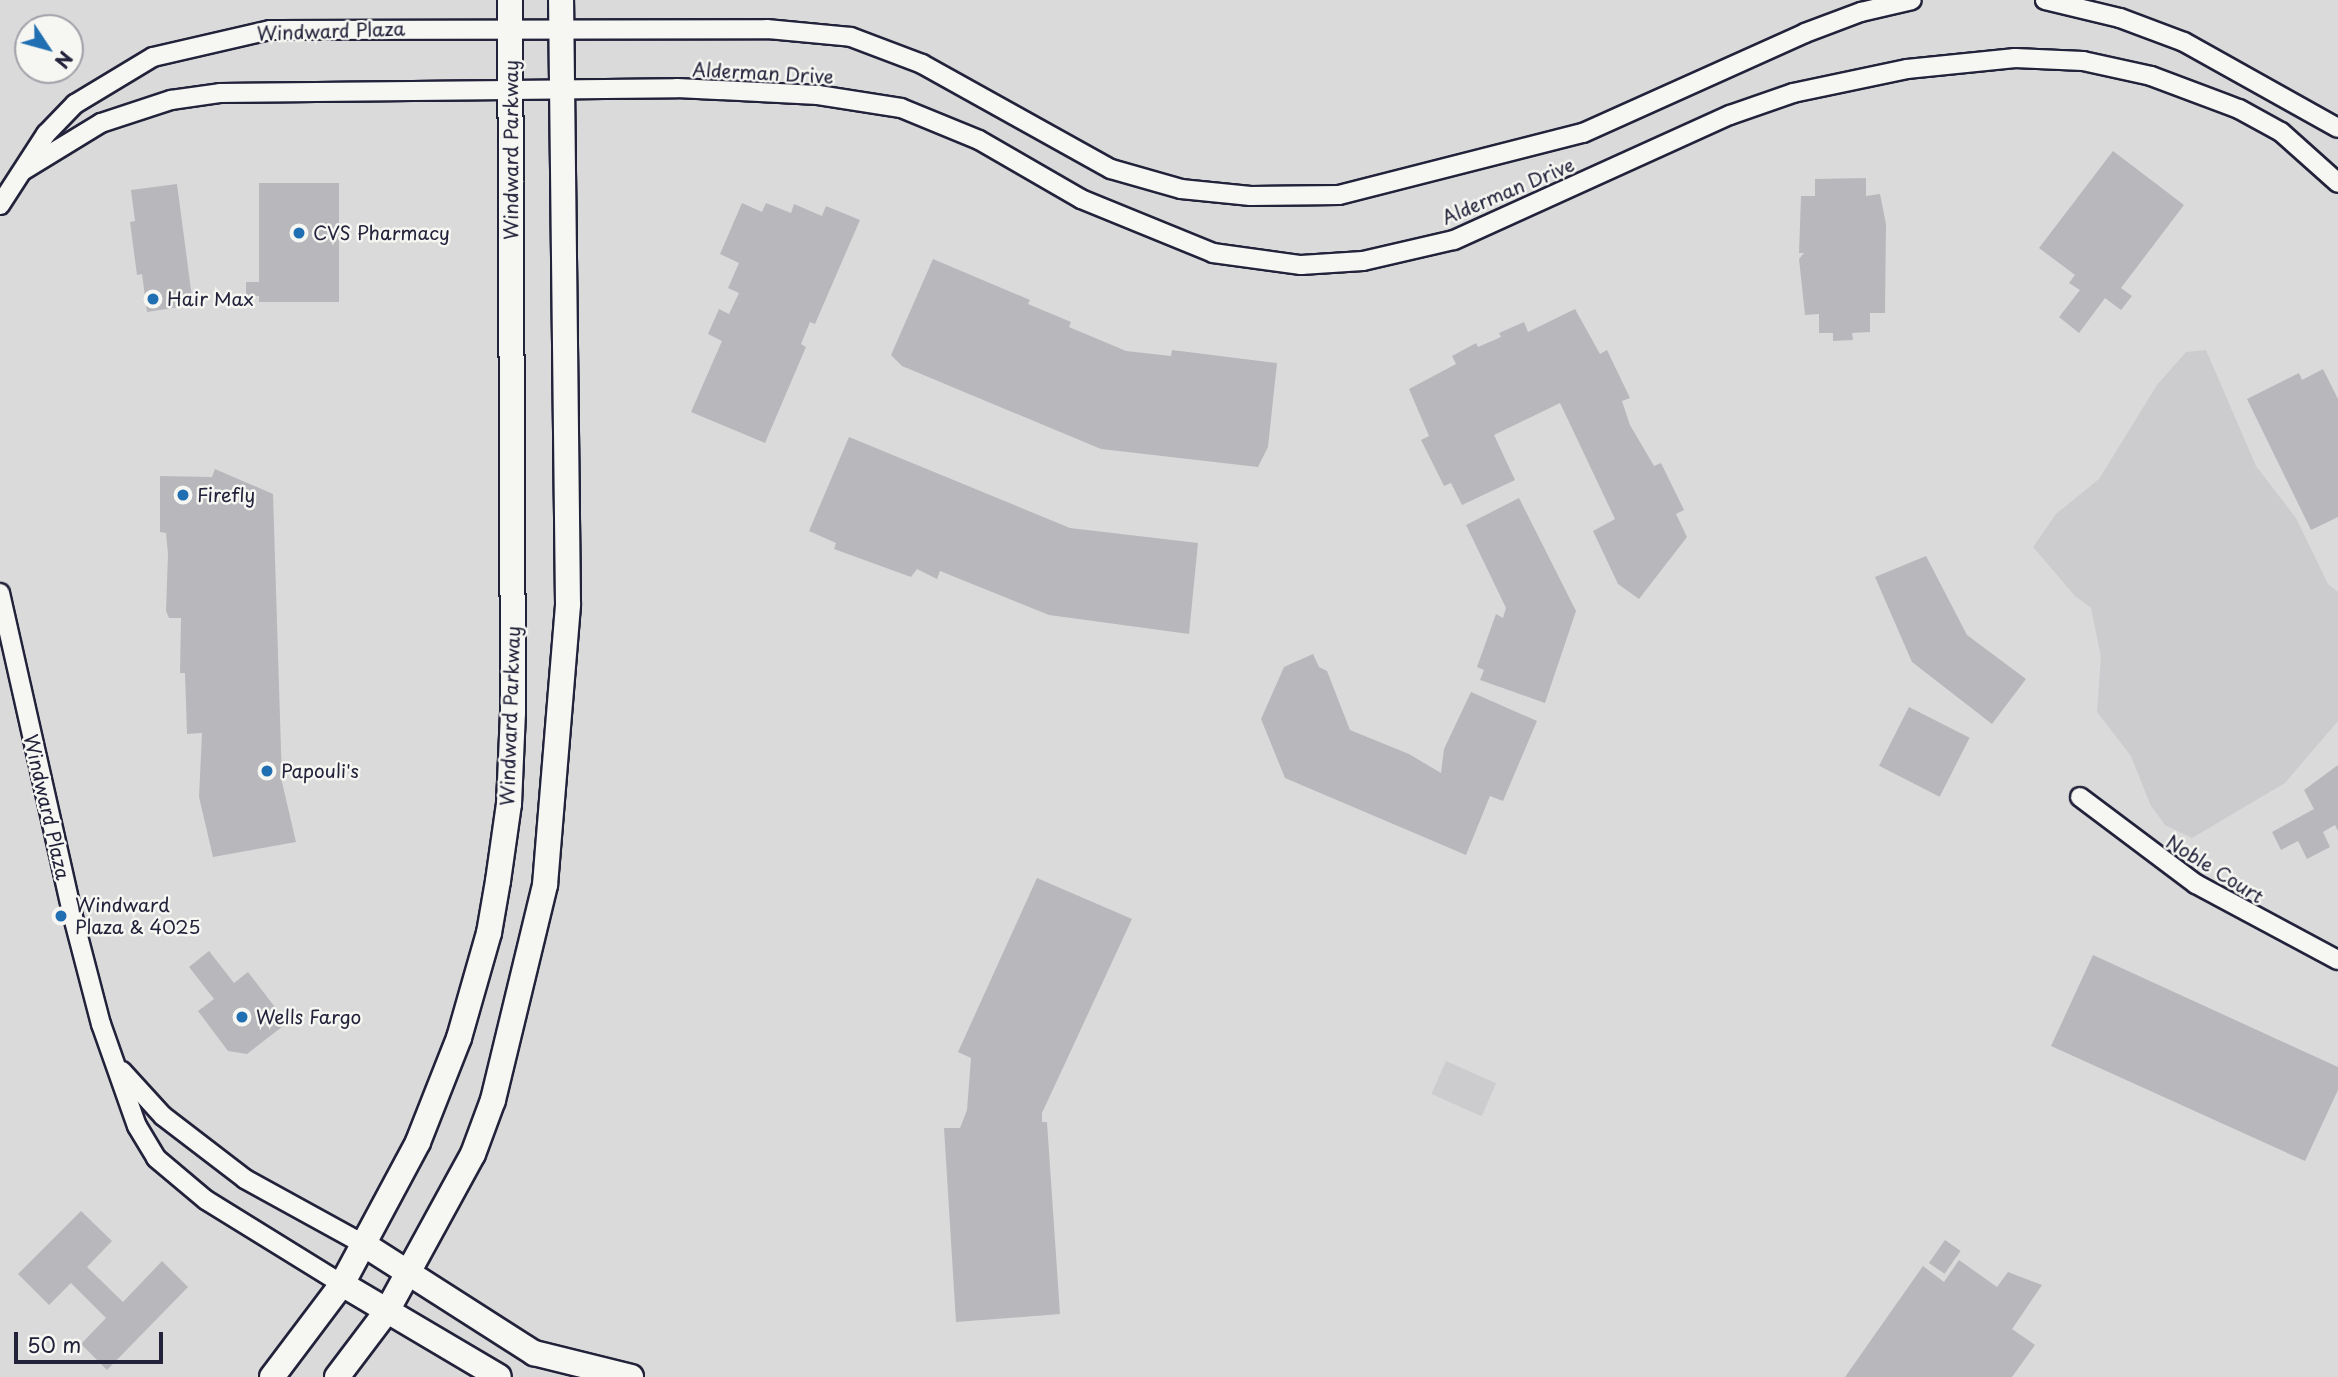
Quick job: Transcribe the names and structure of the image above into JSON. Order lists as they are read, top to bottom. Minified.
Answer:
{"streets":{"main road":["Windward Plaza","Windward Parkway"],"street":["Alderman Drive","Noble Court"]},"crossings":[["Windward Plaza","Alderman Drive"],["Windward Plaza","Windward Parkway"],["Alderman Drive","Windward Parkway"]],"places":["CVS Pharmacy","Hair Max","Firefly","Papouli's","Windward Plaza & 4025","Wells Fargo"],"scale_bar":"50 m","north":"bottom right"}
